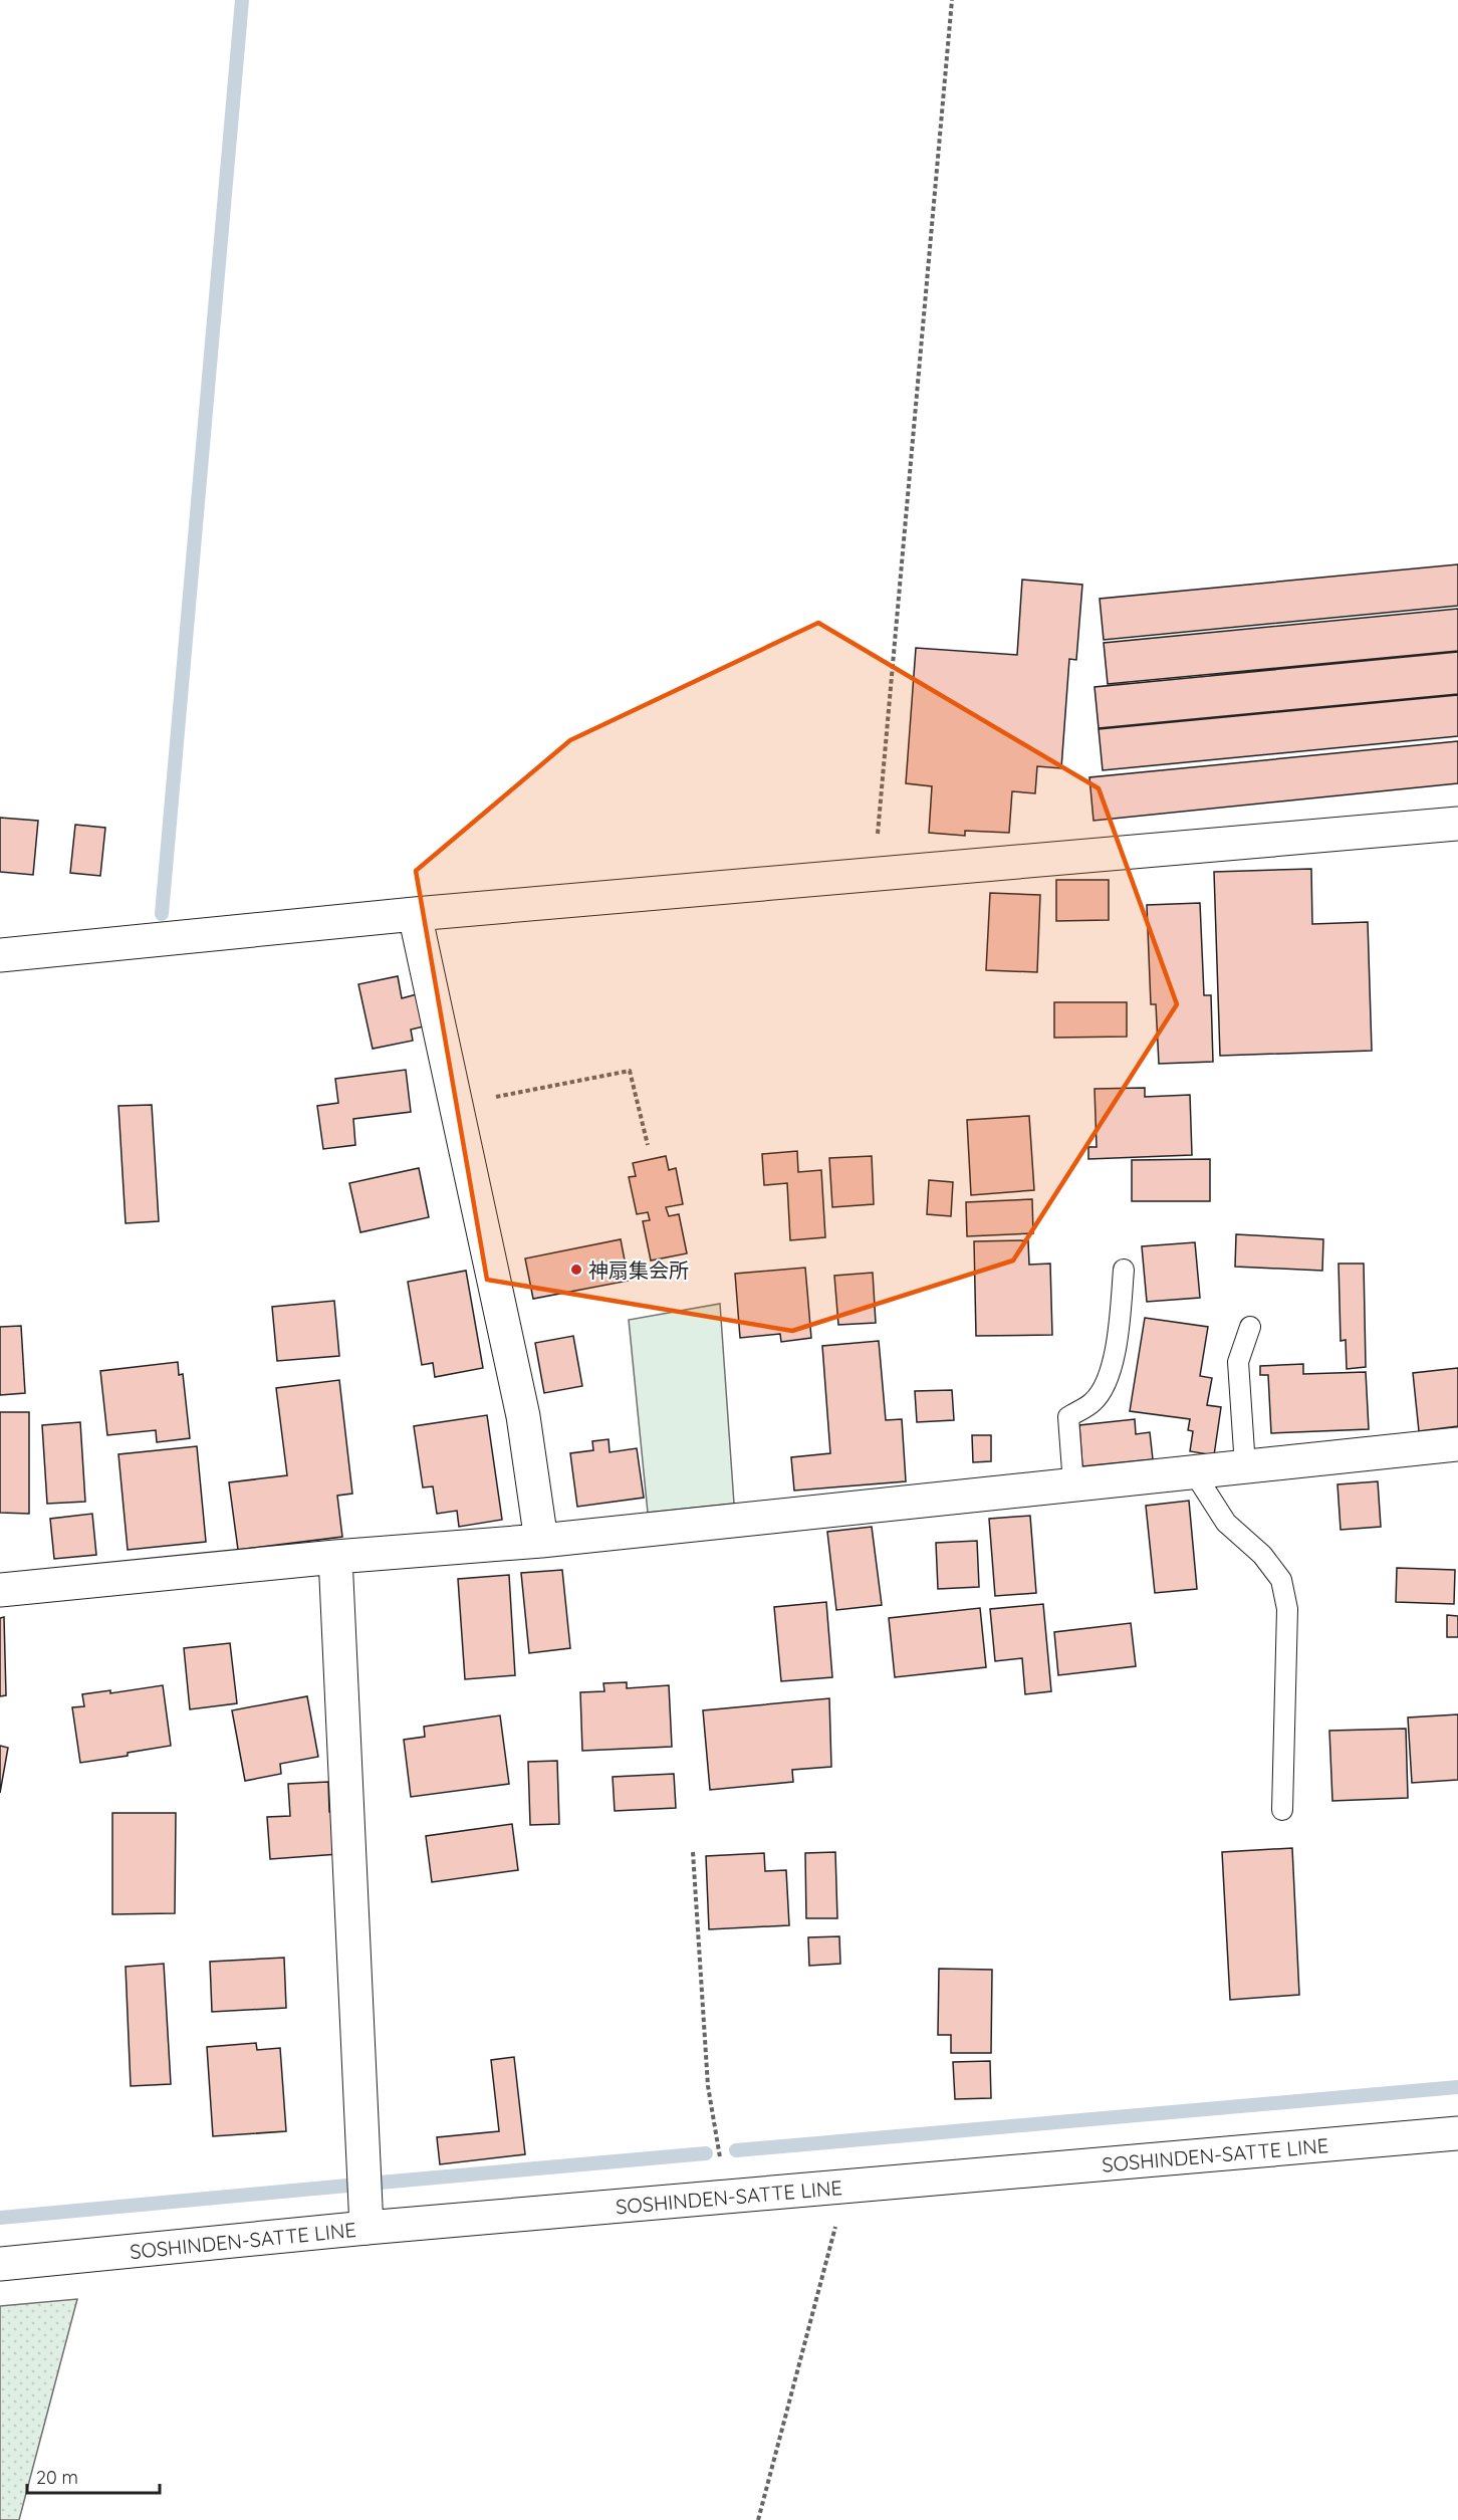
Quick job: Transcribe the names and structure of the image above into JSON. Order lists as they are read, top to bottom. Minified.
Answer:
{"streets":{"street":["SOSHINDEN-SATTE LINE"]},"places":["神扇集会所"],"scale_bar":"20 m"}
